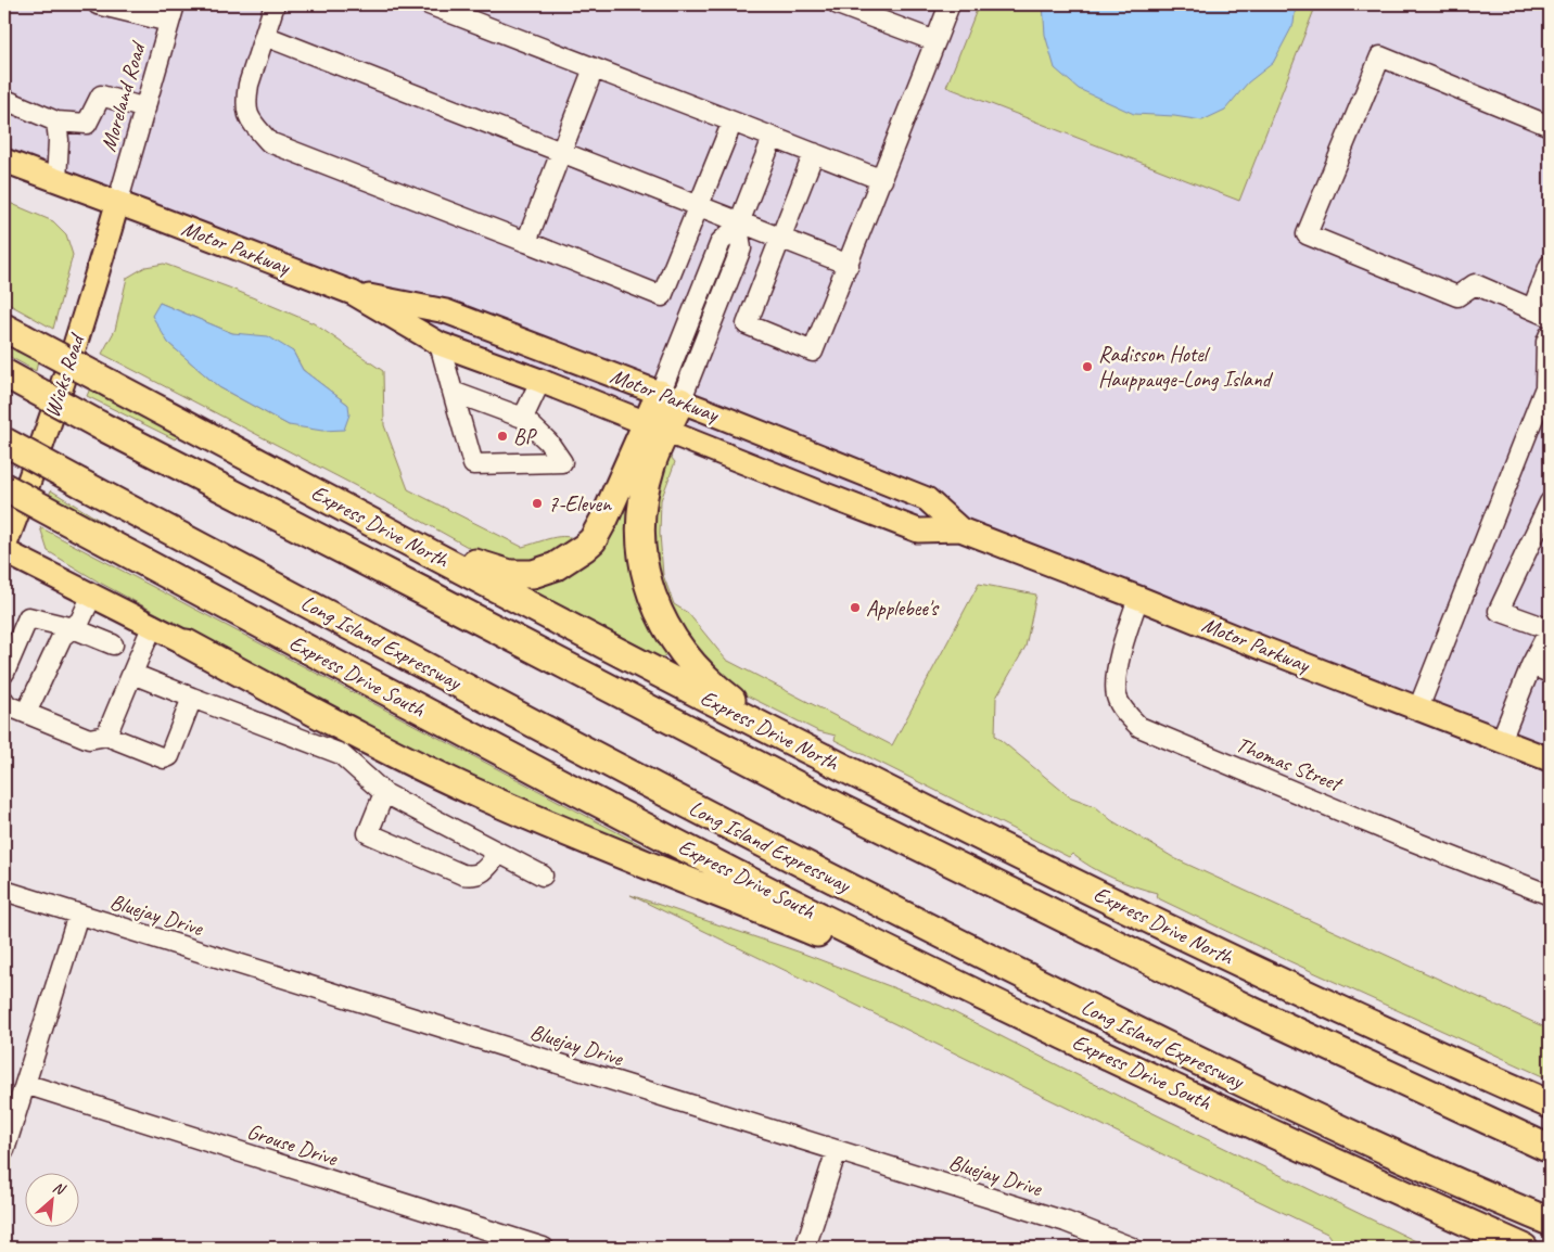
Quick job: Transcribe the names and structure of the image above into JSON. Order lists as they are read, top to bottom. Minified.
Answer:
{"streets":{"highway":["Express Drive North","Long Island Expressway","Express Drive South"],"main road":["Motor Parkway","Wicks Road"],"street":["Moreland Road","Thomas Street","Bluejay Drive","Grouse Drive"]},"crossings":[["Moreland Road","Motor Parkway"],["Moreland Road","Wicks Road"],["Motor Parkway","Wicks Road"],["Motor Parkway","Thomas Street"]],"places":["Radisson Hotel Hauppauge-Long Island","BP","7-Eleven","Applebee's"],"north":"top right"}
